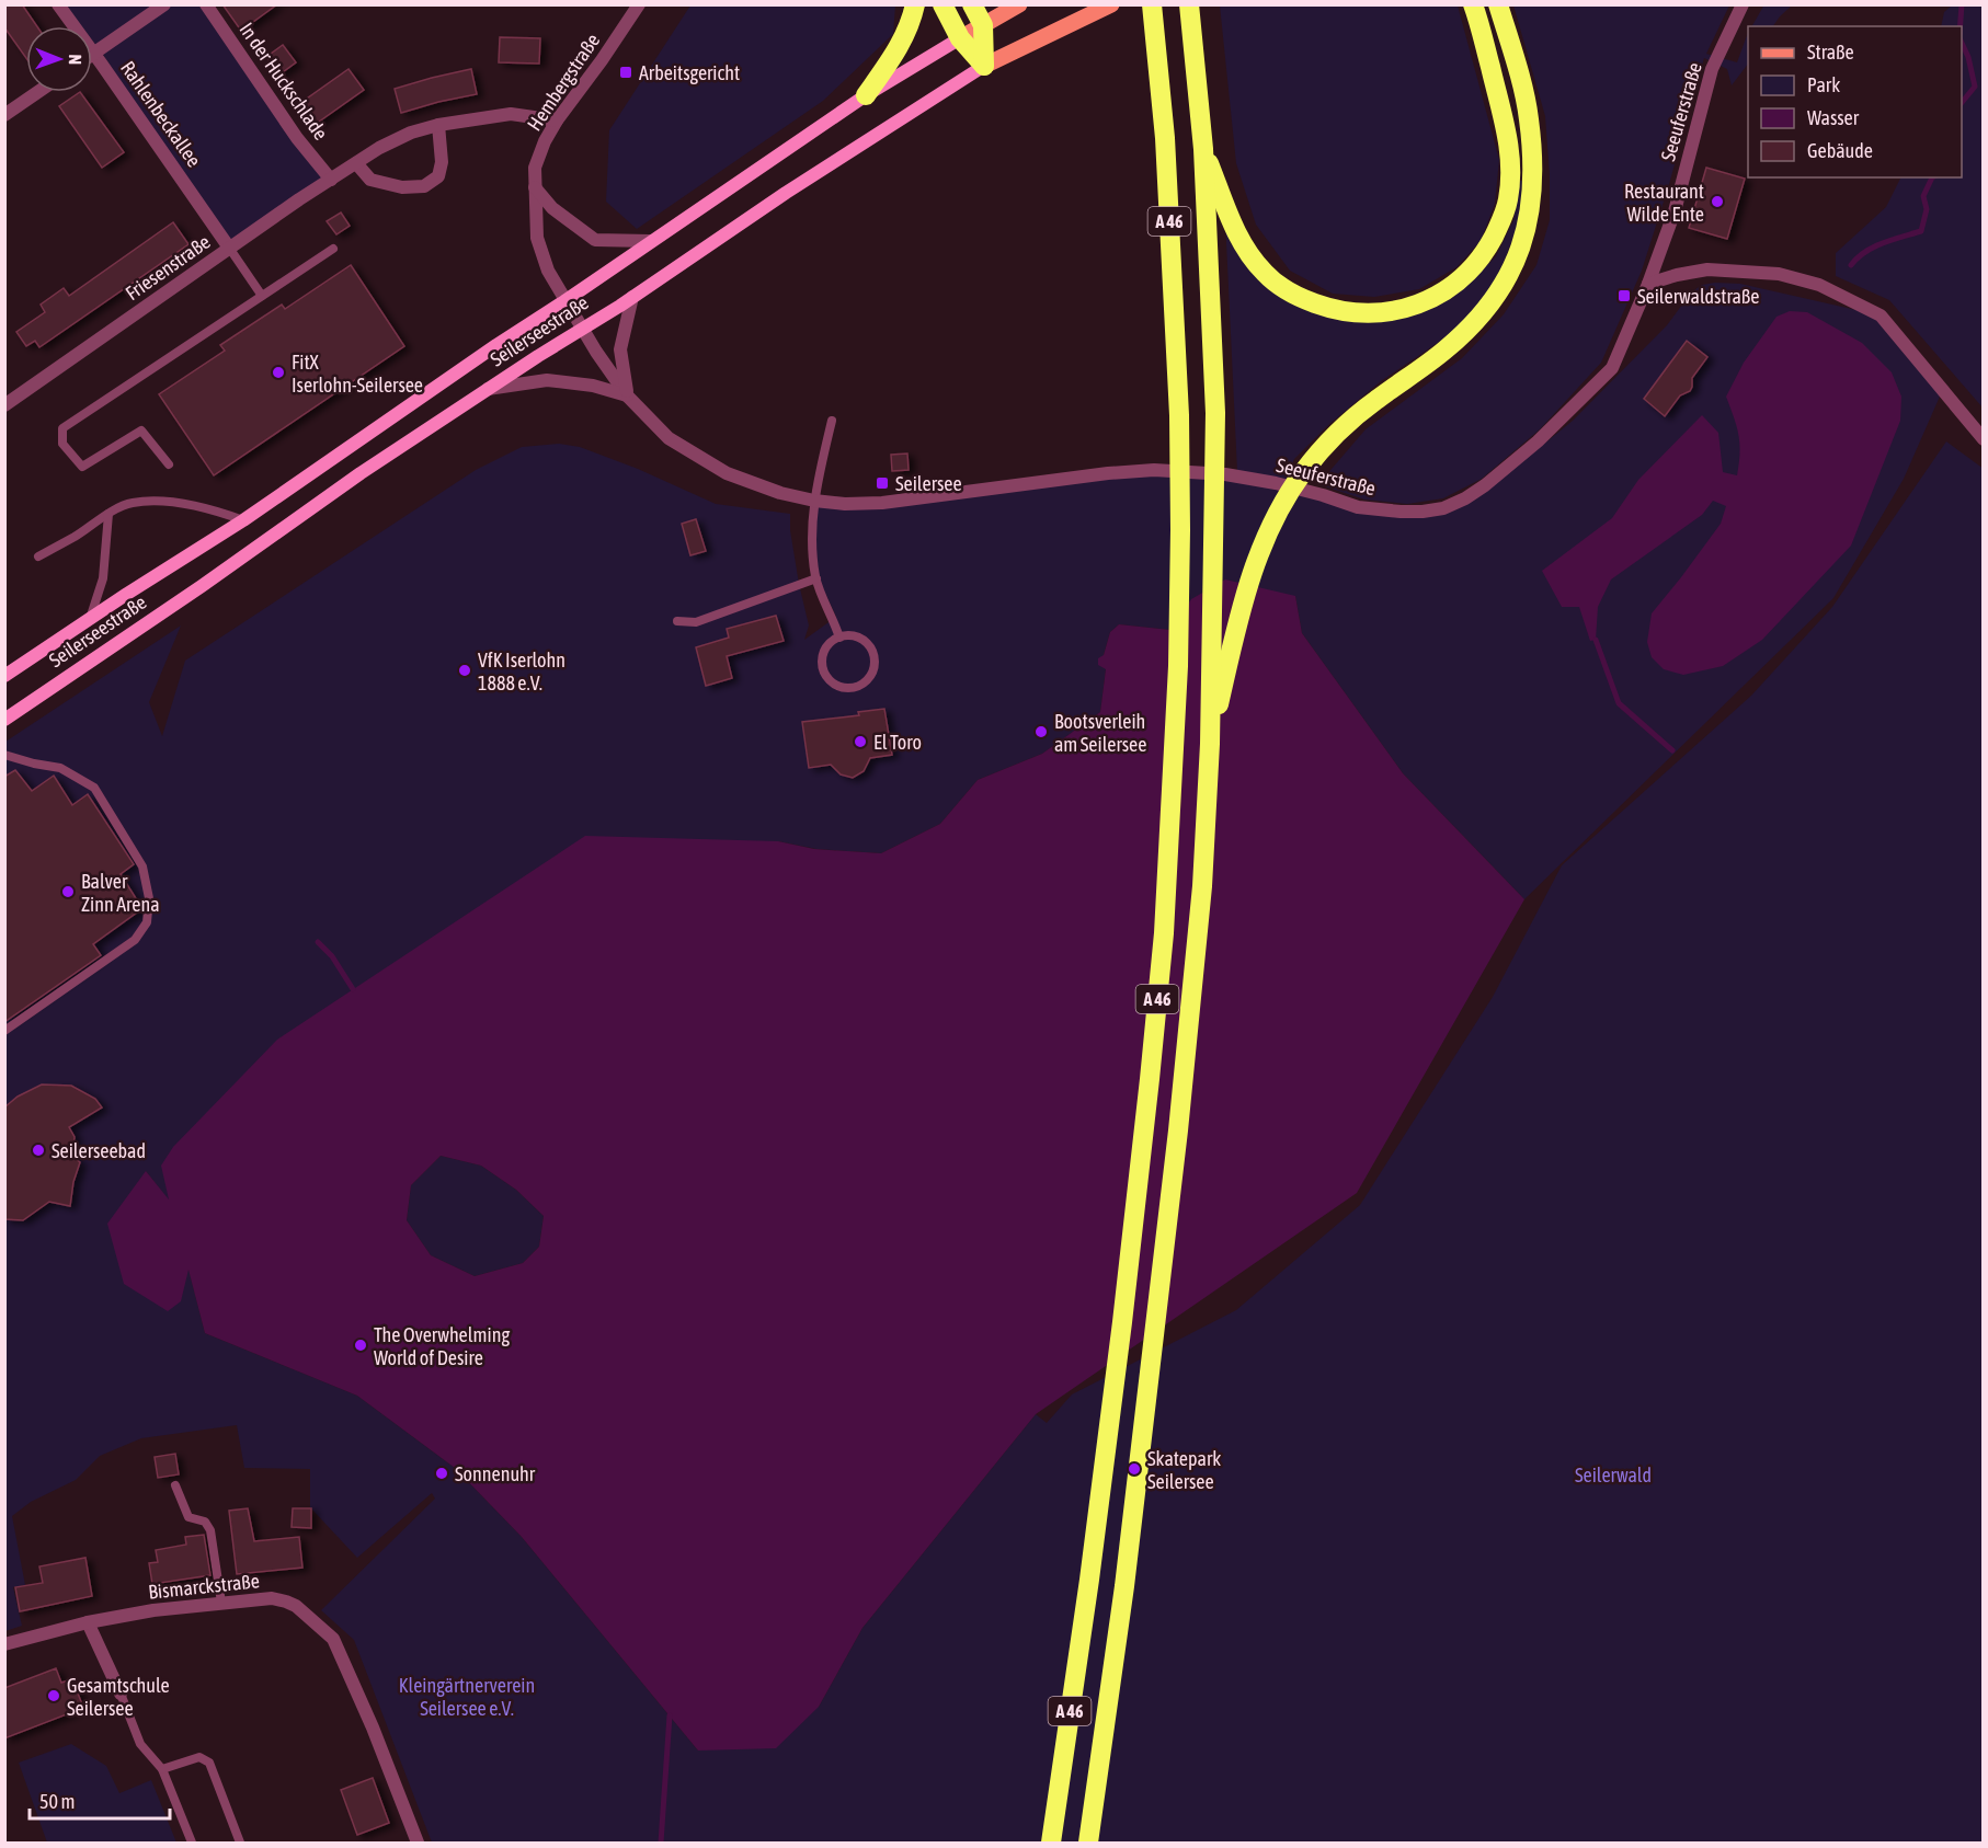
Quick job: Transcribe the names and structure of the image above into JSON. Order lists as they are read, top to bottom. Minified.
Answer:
{"streets":{"highway":["A 46"],"main road":["Seilerseestraße"],"street":["In der Huckschlade","Hembergstraße","Seeuferstraße","Rahlenbeckallee","Friesenstraße","Bismarckstraße"]},"crossings":[["In der Huckschlade","Friesenstraße"],["Hembergstraße","Seeuferstraße"],["Hembergstraße","Friesenstraße"],["Hembergstraße","Seilerseestraße"],["Seeuferstraße","Seilerseestraße"],["Rahlenbeckallee","Friesenstraße"]],"parks":["Seilerwald","Kleingärtnerverein Seilersee e.V."],"places":{"transit":["Arbeitsgericht","Seilerwaldstraße","Seilersee"],"other":["Restaurant Wilde Ente","FitX Iserlohn-Seilersee","VfK Iserlohn 1888 e.V.","Bootsverleih am Seilersee","El Toro","Balver Zinn Arena","Seilerseebad","The Overwhelming World of Desire","Skatepark Seilersee","Sonnenuhr","Gesamtschule Seilersee"]},"legend":["Straße","Park","Wasser","Gebäude"],"scale_bar":"50 m","north":"right"}
